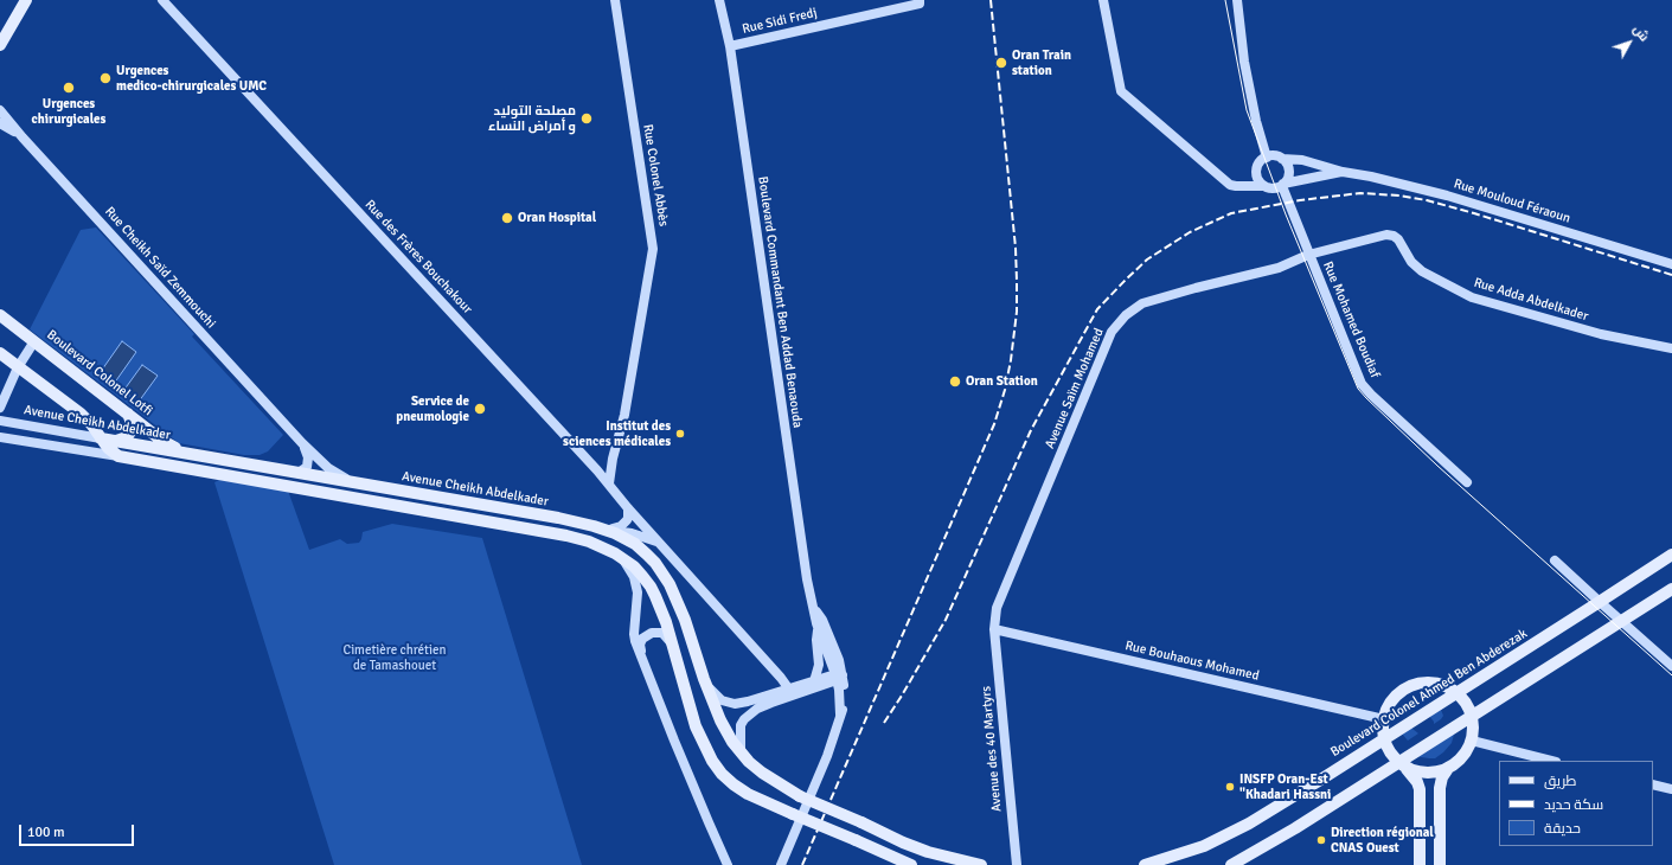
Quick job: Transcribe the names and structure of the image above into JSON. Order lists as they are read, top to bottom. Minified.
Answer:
{"streets":{"main road":["Rue Sidi Fredj","Rue Colonel Abbès","Rue Mouloud Féraoun","Rue des Frères Bouchakour","Rue Cheikh Saïd Zemmouchi","Rue Adda Abdelkader","Boulevard Commandant Ben Addad Benaouda","Rue Mohamed Boudiaf","Boulevard Colonel Lotfi","Avenue Saïm Mohamed","Avenue Cheikh Abdelkader","Rue Bouhaous Mohamed","Boulevard Colonel Ahmed Ben Abderezak","Avenue des 40 Martyrs"]},"crossings":[["Rue Sidi Fredj","Boulevard Commandant Ben Addad Benaouda"],["Rue Colonel Abbès","Rue des Frères Bouchakour"],["Rue Mouloud Féraoun","Rue Mohamed Boudiaf"],["Rue Cheikh Saïd Zemmouchi","Avenue Cheikh Abdelkader"],["Rue Adda Abdelkader","Rue Mohamed Boudiaf"],["Rue Adda Abdelkader","Avenue Saïm Mohamed"],["Rue Mohamed Boudiaf","Avenue Saïm Mohamed"],["Boulevard Colonel Lotfi","Avenue Cheikh Abdelkader"],["Avenue Saïm Mohamed","Rue Bouhaous Mohamed"],["Avenue Saïm Mohamed","Avenue des 40 Martyrs"],["Rue Bouhaous Mohamed","Avenue des 40 Martyrs"]],"parks":["Cimetière chrétien de Tamashouet"],"places":["Oran Train station","Urgences medico-chirurgicales UMC","Urgences chirurgicales","مصلحة التوليد و أمراض النساء","Oran Hospital","Oran Station","Service de pneumologie","Institut des sciences médicales","INSFP Oran-Est \"Khadari Hassni","Direction régional CNAS Ouest"],"legend":["طريق","سكة حديد","حديقة"],"scale_bar":"100 m","north":"top right"}
